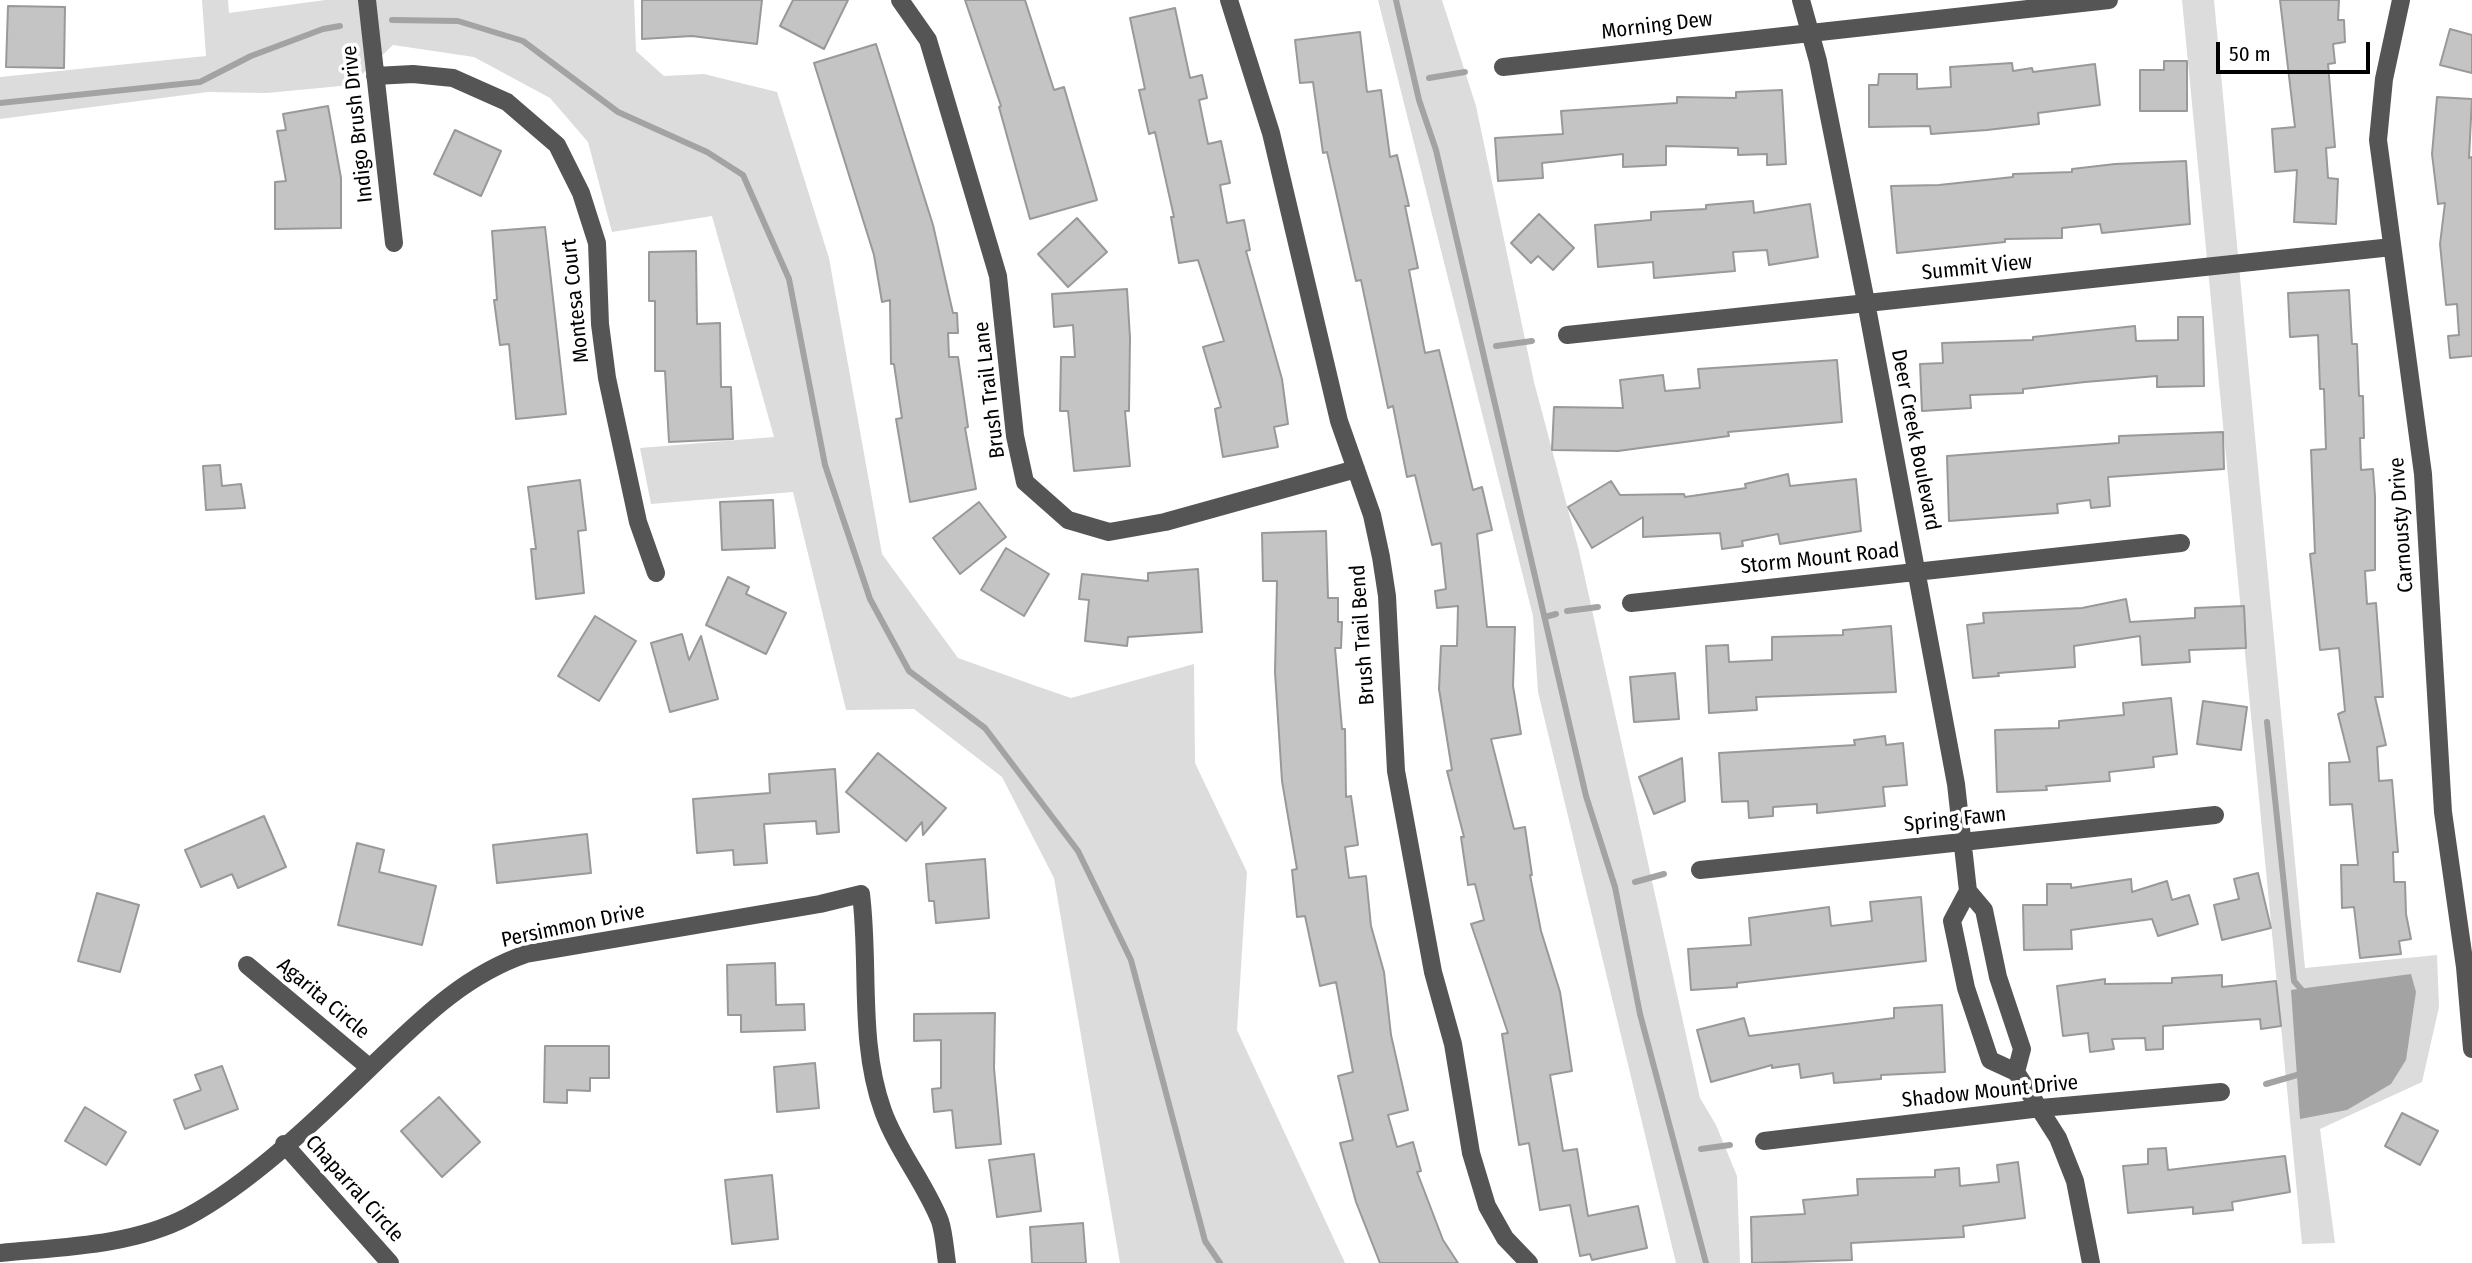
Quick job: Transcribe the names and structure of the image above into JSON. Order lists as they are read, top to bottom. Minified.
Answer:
{"streets":{"street":["Morning Dew","Indigo Brush Drive","Summit View","Montesa Court","Brush Trail Lane","Deer Creek Boulevard","Carnousty Drive","Storm Mount Road","Brush Trail Bend","Spring Fawn","Persimmon Drive","Agarita Circle","Shadow Mount Drive","Chaparral Circle"]},"crossings":[["Morning Dew","Deer Creek Boulevard"],["Indigo Brush Drive","Montesa Court"],["Summit View","Deer Creek Boulevard"],["Summit View","Carnousty Drive"],["Brush Trail Lane","Brush Trail Bend"],["Deer Creek Boulevard","Storm Mount Road"],["Deer Creek Boulevard","Spring Fawn"],["Persimmon Drive","Agarita Circle"],["Persimmon Drive","Chaparral Circle"]],"scale_bar":"50 m"}
